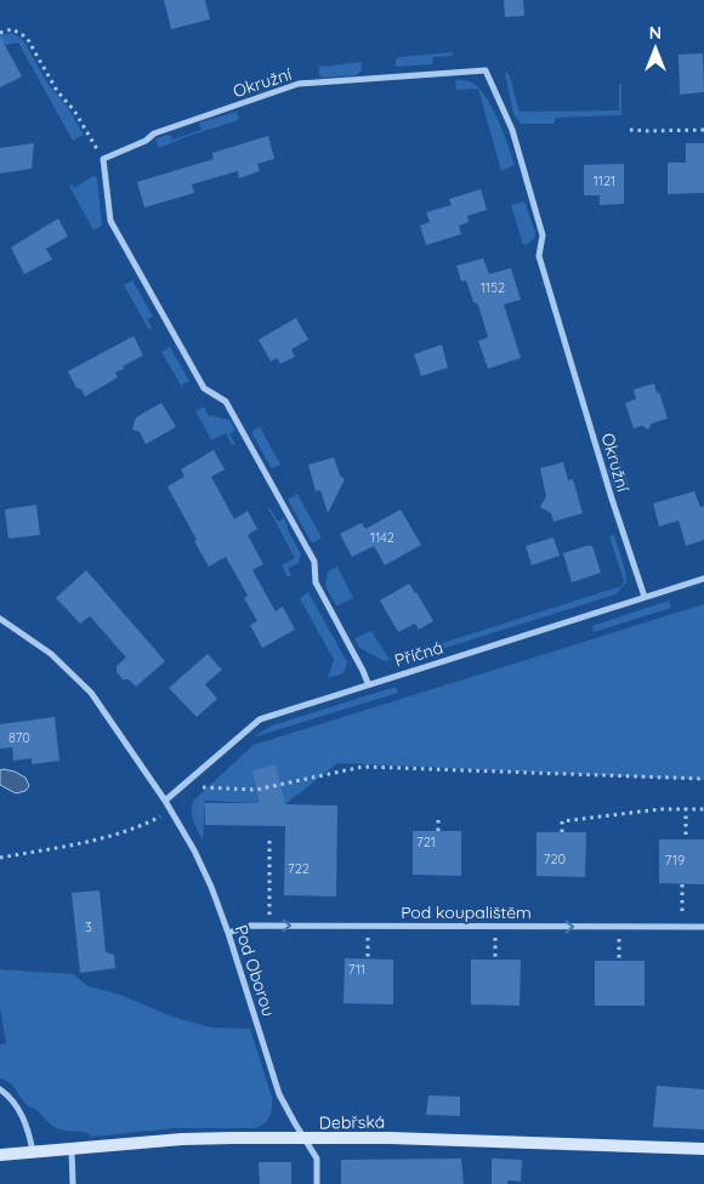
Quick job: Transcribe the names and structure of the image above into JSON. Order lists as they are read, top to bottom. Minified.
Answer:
{"streets":{"main road":["Debřská"],"street":["Okružní","Příčná","Pod koupalištěm","Pod Oborou"]},"crossings":[["Okružní","Příčná"],["Příčná","Pod Oborou"],["Pod koupalištěm","Pod Oborou"],["Pod Oborou","Debřská"]],"one_way":["Pod koupalištěm"],"house_numbers":["1121","1152","1142","870","721","720","719","722","3","711"],"north":"top"}
